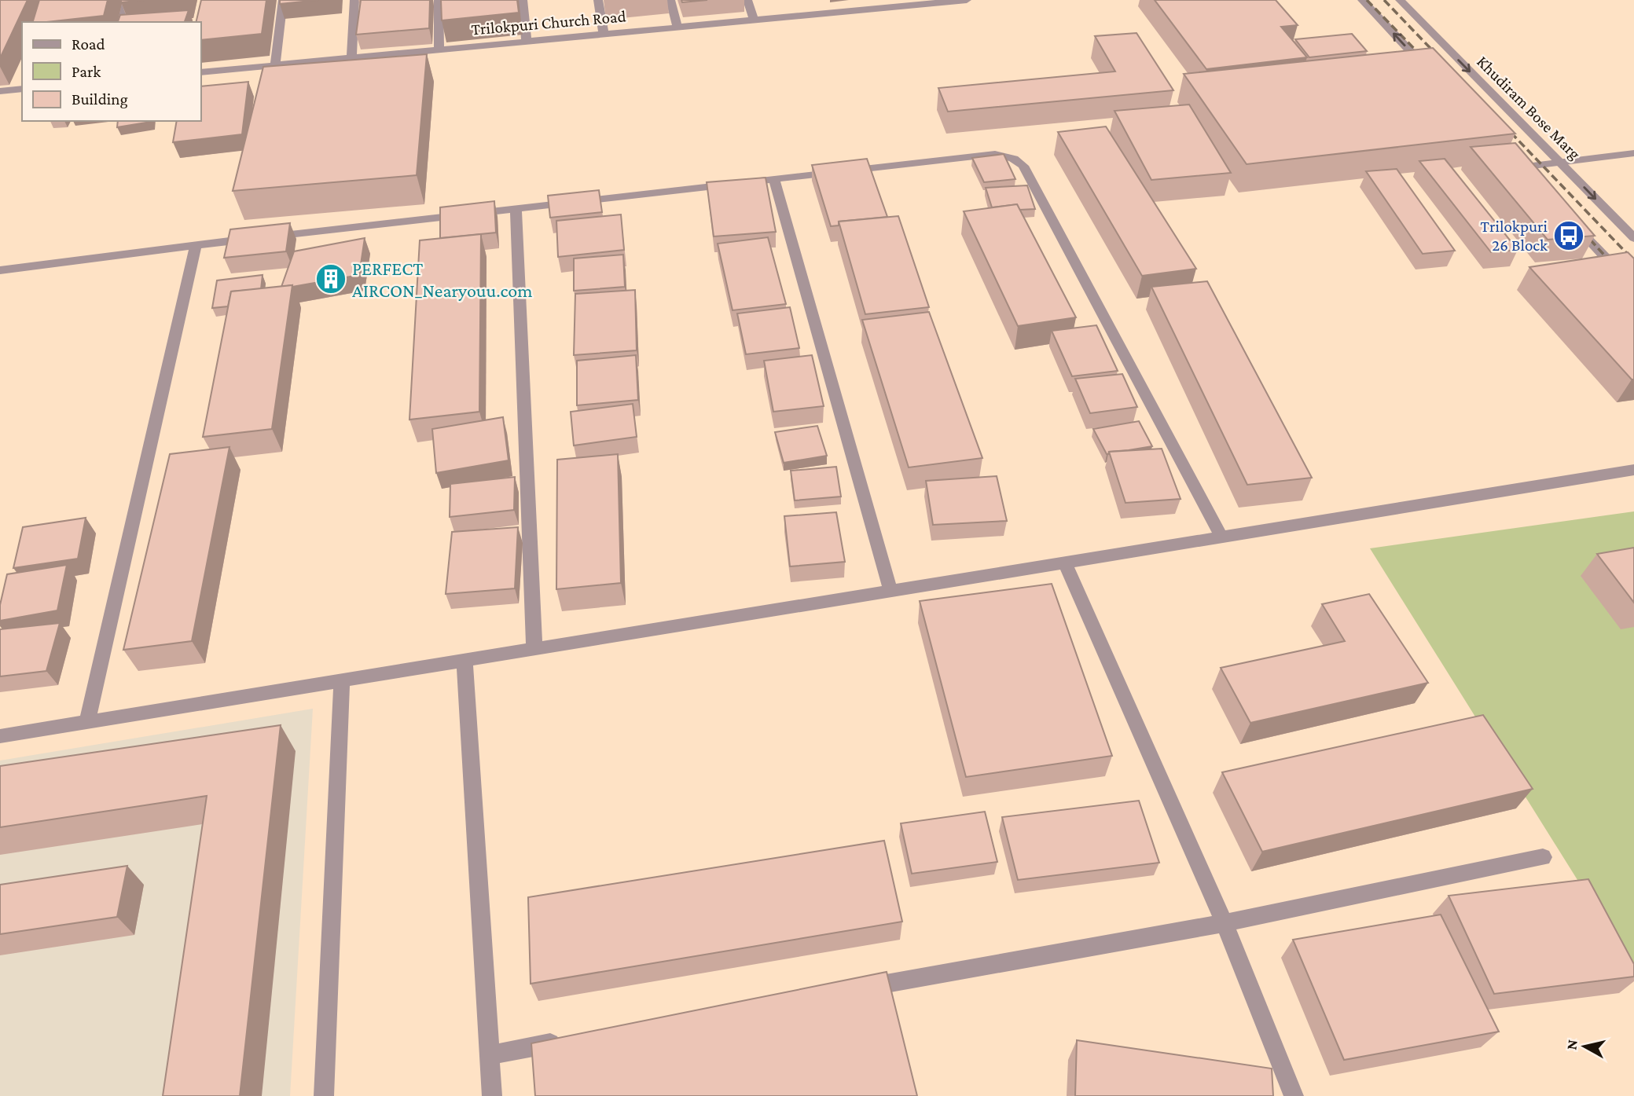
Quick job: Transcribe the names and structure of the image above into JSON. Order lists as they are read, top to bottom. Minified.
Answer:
{"streets":{"street":["Trilokpuri Church Road","Khudiram Bose Marg"]},"places":{"bus stop":["Trilokpuri 26 Block"],"building":["PERFECT AIRCON_Nearyouu.com"]},"legend":["Road","Park","Building"],"north":"left"}
